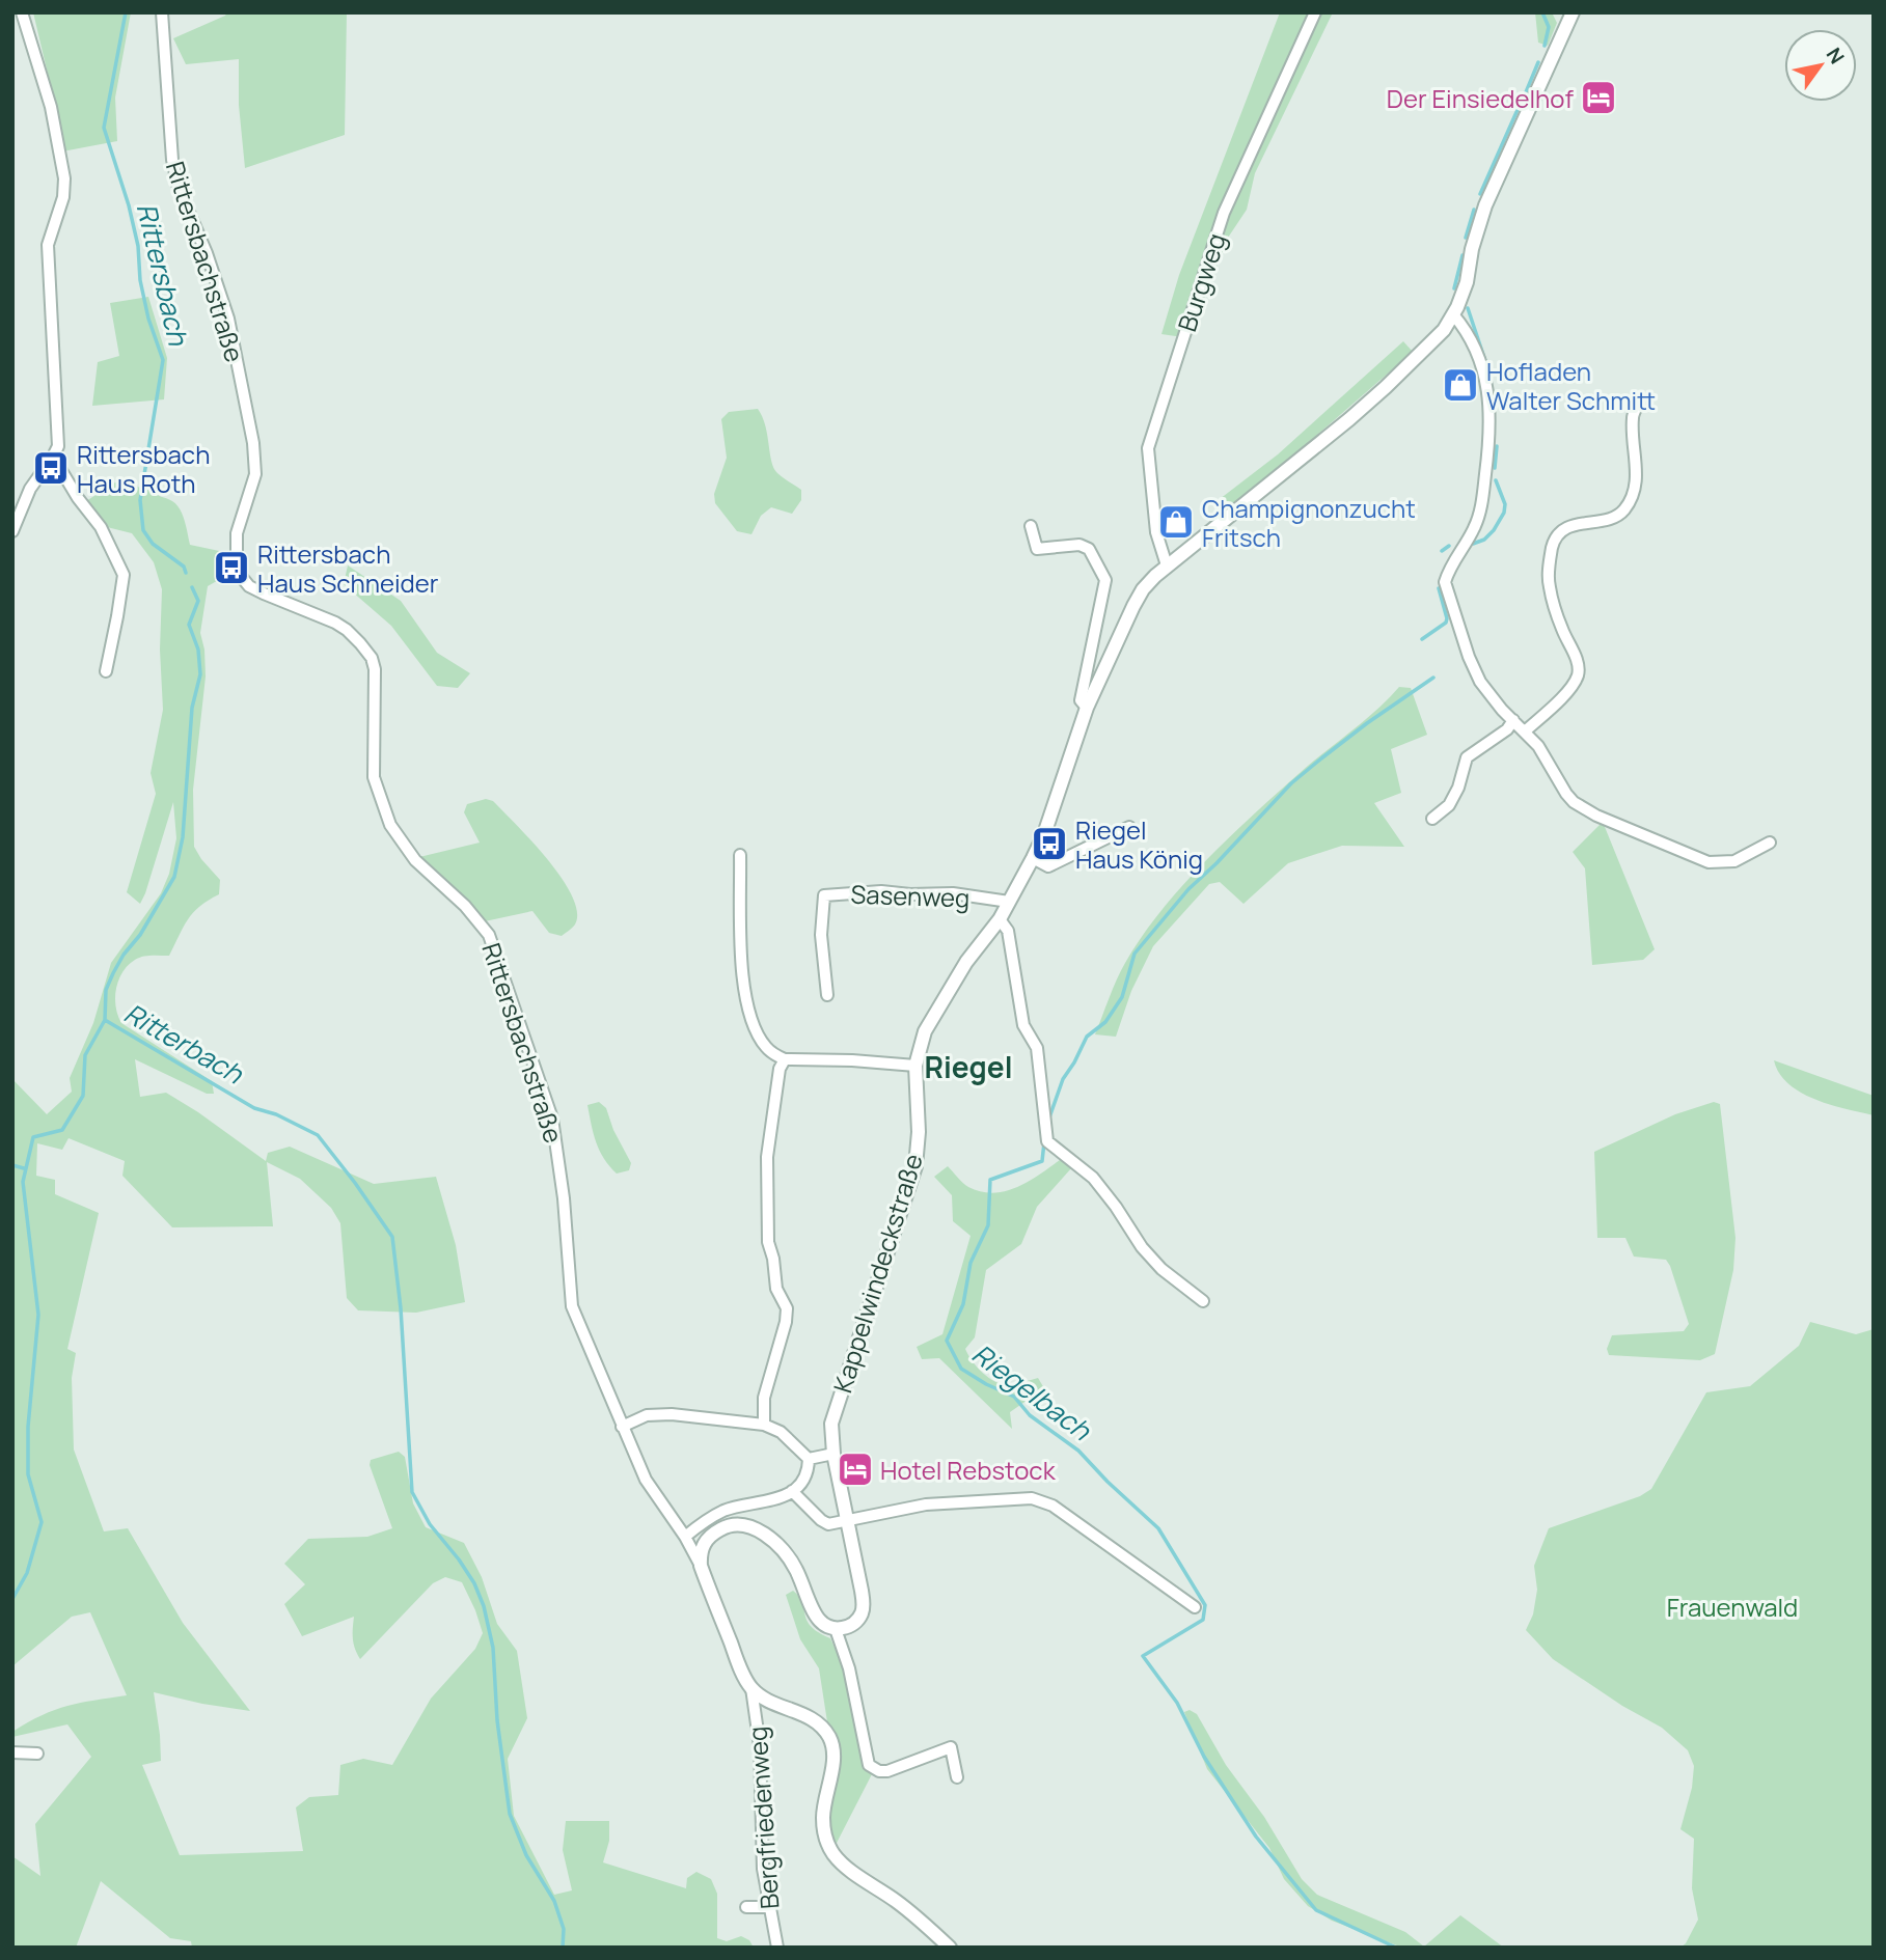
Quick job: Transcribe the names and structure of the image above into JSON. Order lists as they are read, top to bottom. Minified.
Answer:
{"streets":{"street":["Rittersbachstraße","Burgweg","Sasenweg","Kappelwindeckstraße","Bergfriedenweg"]},"crossings":[["Burgweg","Kappelwindeckstraße"],["Sasenweg","Kappelwindeckstraße"]],"districts":["Riegel"],"water":["Rittersbach","Ritterbach","Riegelbach"],"parks":["Frauenwald"],"places":{"hotel":["Der Einsiedelhof","Hotel Rebstock"],"shop":["Hofladen Walter Schmitt","Champignonzucht Fritsch"],"bus stop":["Rittersbach Haus Roth","Rittersbach Haus Schneider","Riegel Haus König"]},"north":"top right"}
